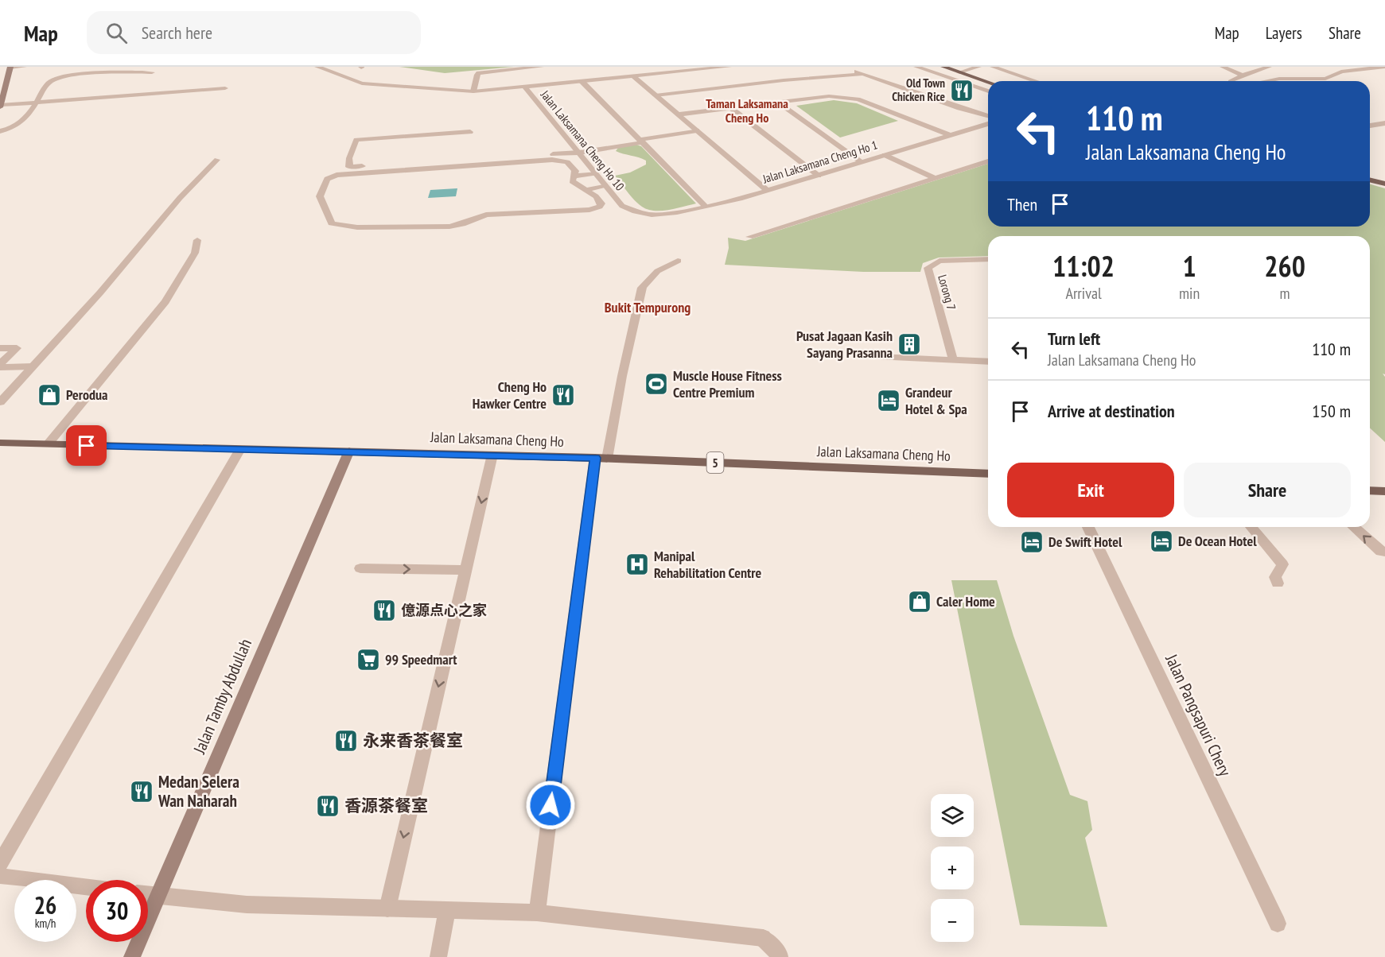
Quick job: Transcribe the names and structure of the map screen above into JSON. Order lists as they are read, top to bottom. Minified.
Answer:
{"streets":{"main road":["Jalan Laksamana Cheng Ho","5"],"street":["Jalan Laksamana Cheng Ho 10","Jalan Laksamana Cheng Ho 1","Lorong 7","Jalan Tamby Abdullah","Jalan Pangsapuri Chery"]},"crossings":[["Jalan Laksamana Cheng Ho 10","Jalan Laksamana Cheng Ho 1"],["Jalan Laksamana Cheng Ho","Jalan Tamby Abdullah"]],"districts":["Taman Laksamana Cheng Ho","Bukit Tempurong"],"places":{"restaurant":["Old Town Chicken Rice","Cheng Ho Hawker Centre","億源点心之家","永来香茶餐室","Medan Selera Wan Naharah","香源茶餐室"],"building":["Pusat Jagaan Kasih Sayang Prasanna"],"sports":["Muscle House Fitness Centre Premium"],"shop":["Perodua","Caler Home"],"hotel":["Grandeur Hotel & Spa","De Ocean Hotel","De Swift Hotel"],"hospital":["Manipal Rehabilitation Centre"],"supermarket":["99 Speedmart"]},"page":{"header":"Map","search":"Search here","nav":["Map","Layers","Share"],"turn":["110 m","Jalan Laksamana Cheng Ho"],"then":"Then","eta":["11:02","Arrival","1","min","260","m"],"list":[{"name":"Turn left","note":"Jalan Laksamana Cheng Ho","value":"110 m"},{"name":"Arrive at destination","value":"150 m"}],"buttons":["Exit","Share"],"map_buttons":["+","−"],"speed":"26 km/h","limit":"30"}}
